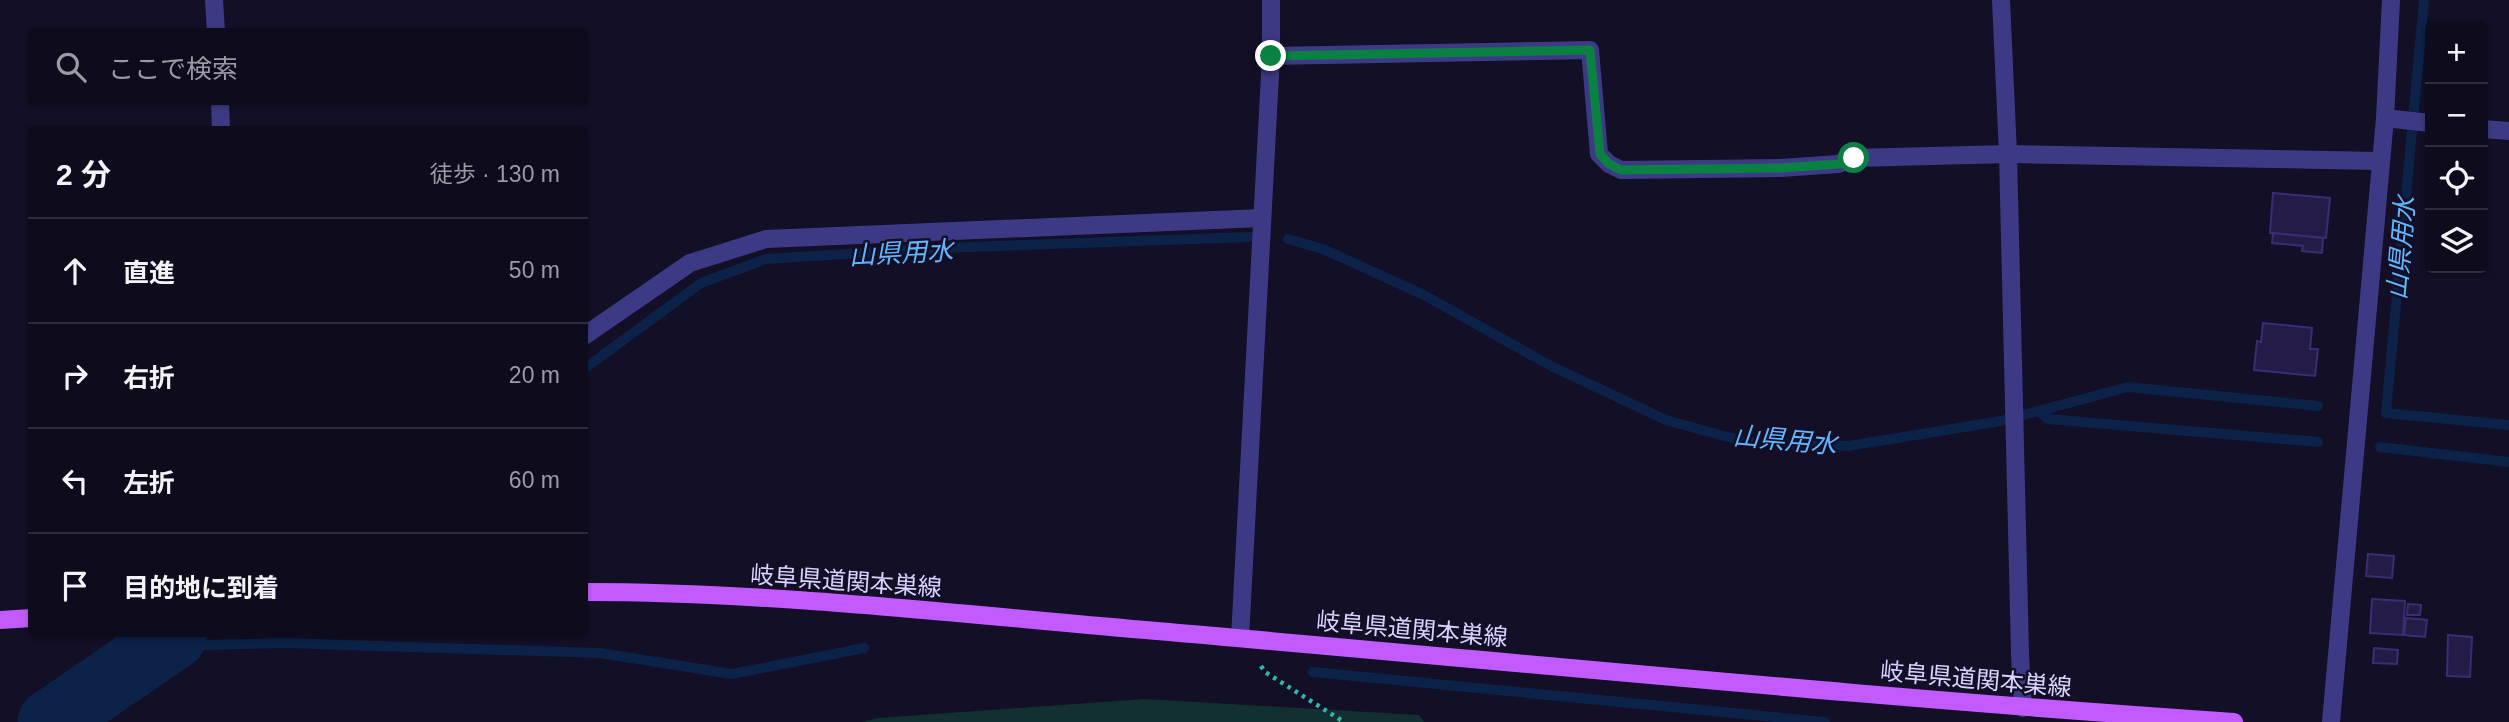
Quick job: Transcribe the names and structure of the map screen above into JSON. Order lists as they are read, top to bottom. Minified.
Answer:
{"streets":{"main road":["岐阜県道関本巣線"]},"water":["山県用水"],"page":{"map_buttons":["+","−"],"search":"ここで検索","heading":["2 分","徒歩 · 130 m"],"list":[["直進","50 m"],["右折","20 m"],["左折","60 m"],"目的地に到着"]}}
